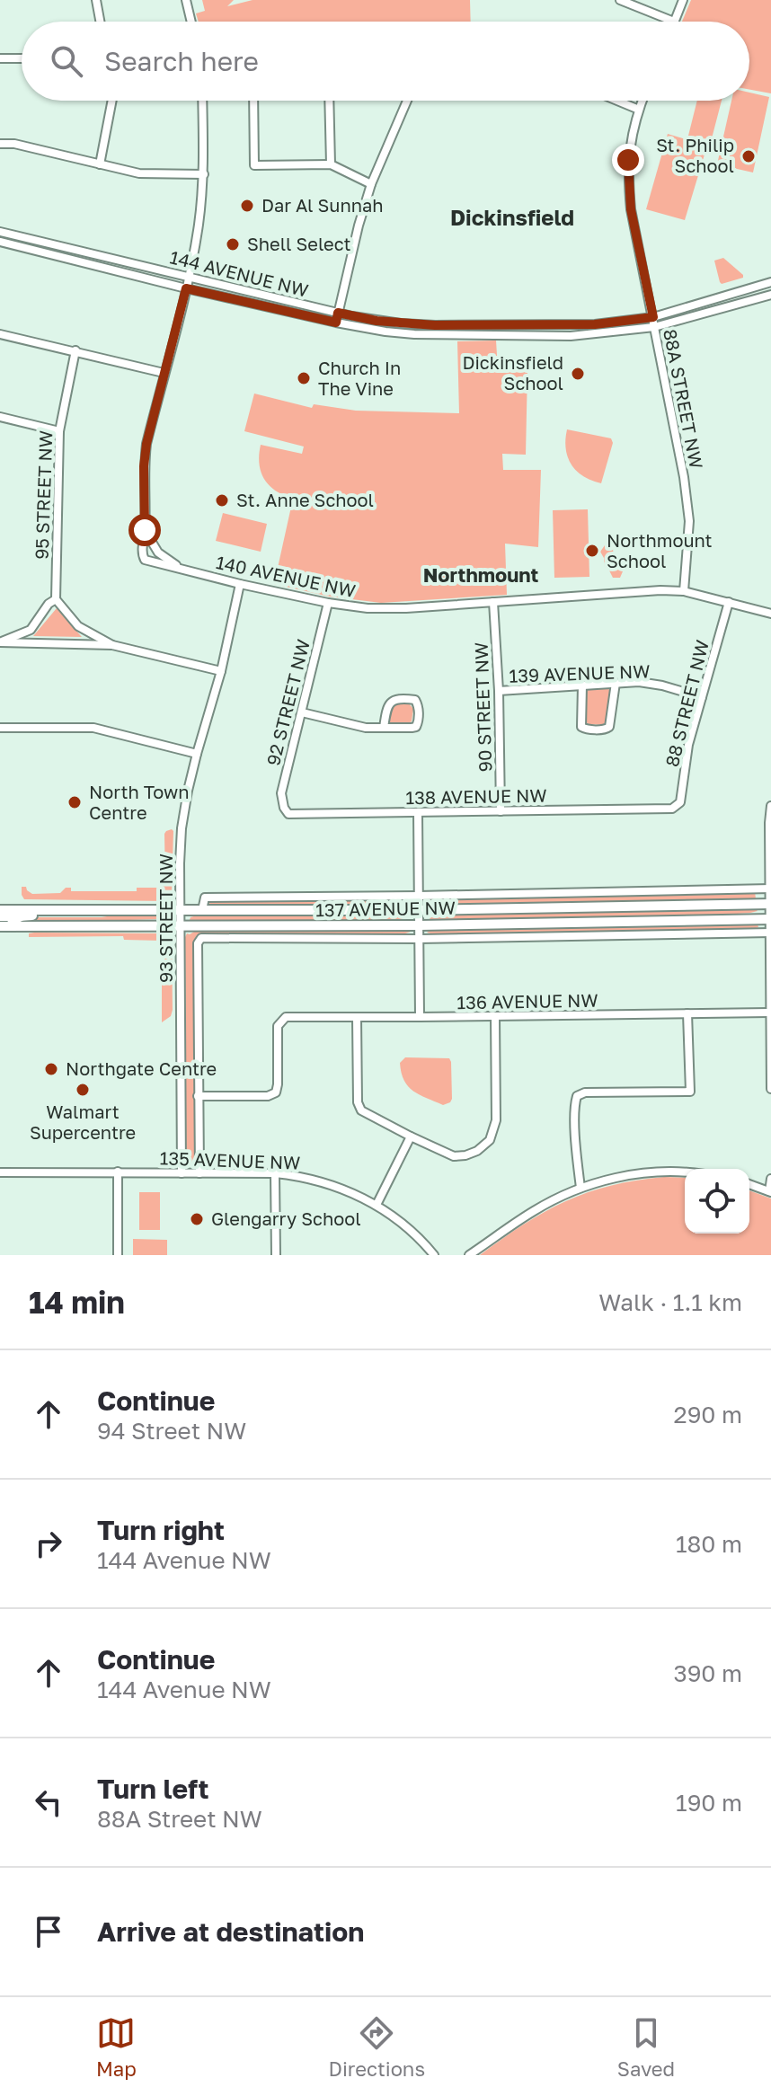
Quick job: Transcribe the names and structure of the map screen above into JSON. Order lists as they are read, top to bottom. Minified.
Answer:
{"streets":{"main road":["137 AVENUE NW"],"street":["144 AVENUE NW","88A STREET NW","95 STREET NW","140 AVENUE NW","139 AVENUE NW","92 STREET NW","88 STREET NW","90 STREET NW","138 AVENUE NW","93 STREET NW","136 AVENUE NW","135 AVENUE NW"]},"crossings":[["144 AVENUE NW","88A STREET NW"],["88A STREET NW","140 AVENUE NW"],["140 AVENUE NW","92 STREET NW"],["140 AVENUE NW","88 STREET NW"],["140 AVENUE NW","90 STREET NW"],["140 AVENUE NW","93 STREET NW"],["139 AVENUE NW","88 STREET NW"],["139 AVENUE NW","90 STREET NW"],["92 STREET NW","138 AVENUE NW"],["88 STREET NW","138 AVENUE NW"],["90 STREET NW","138 AVENUE NW"],["137 AVENUE NW","93 STREET NW"],["93 STREET NW","136 AVENUE NW"],["93 STREET NW","135 AVENUE NW"]],"districts":["Dickinsfield","Northmount"],"places":["St. Philip School","Dar Al Sunnah","Shell Select","Dickinsfield School","Church In The Vine","St. Anne School","Northmount School","North Town Centre","Northgate Centre","Walmart Supercentre","Glengarry School"],"page":{"search":"Search here","heading":["14 min","Walk · 1.1 km"],"list":[["Continue","94 Street NW","290 m"],["Turn right","144 Avenue NW","180 m"],["Continue","144 Avenue NW","390 m"],["Turn left","88A Street NW","190 m"],"Arrive at destination"],"nav":["Map","Directions","Saved"]}}
